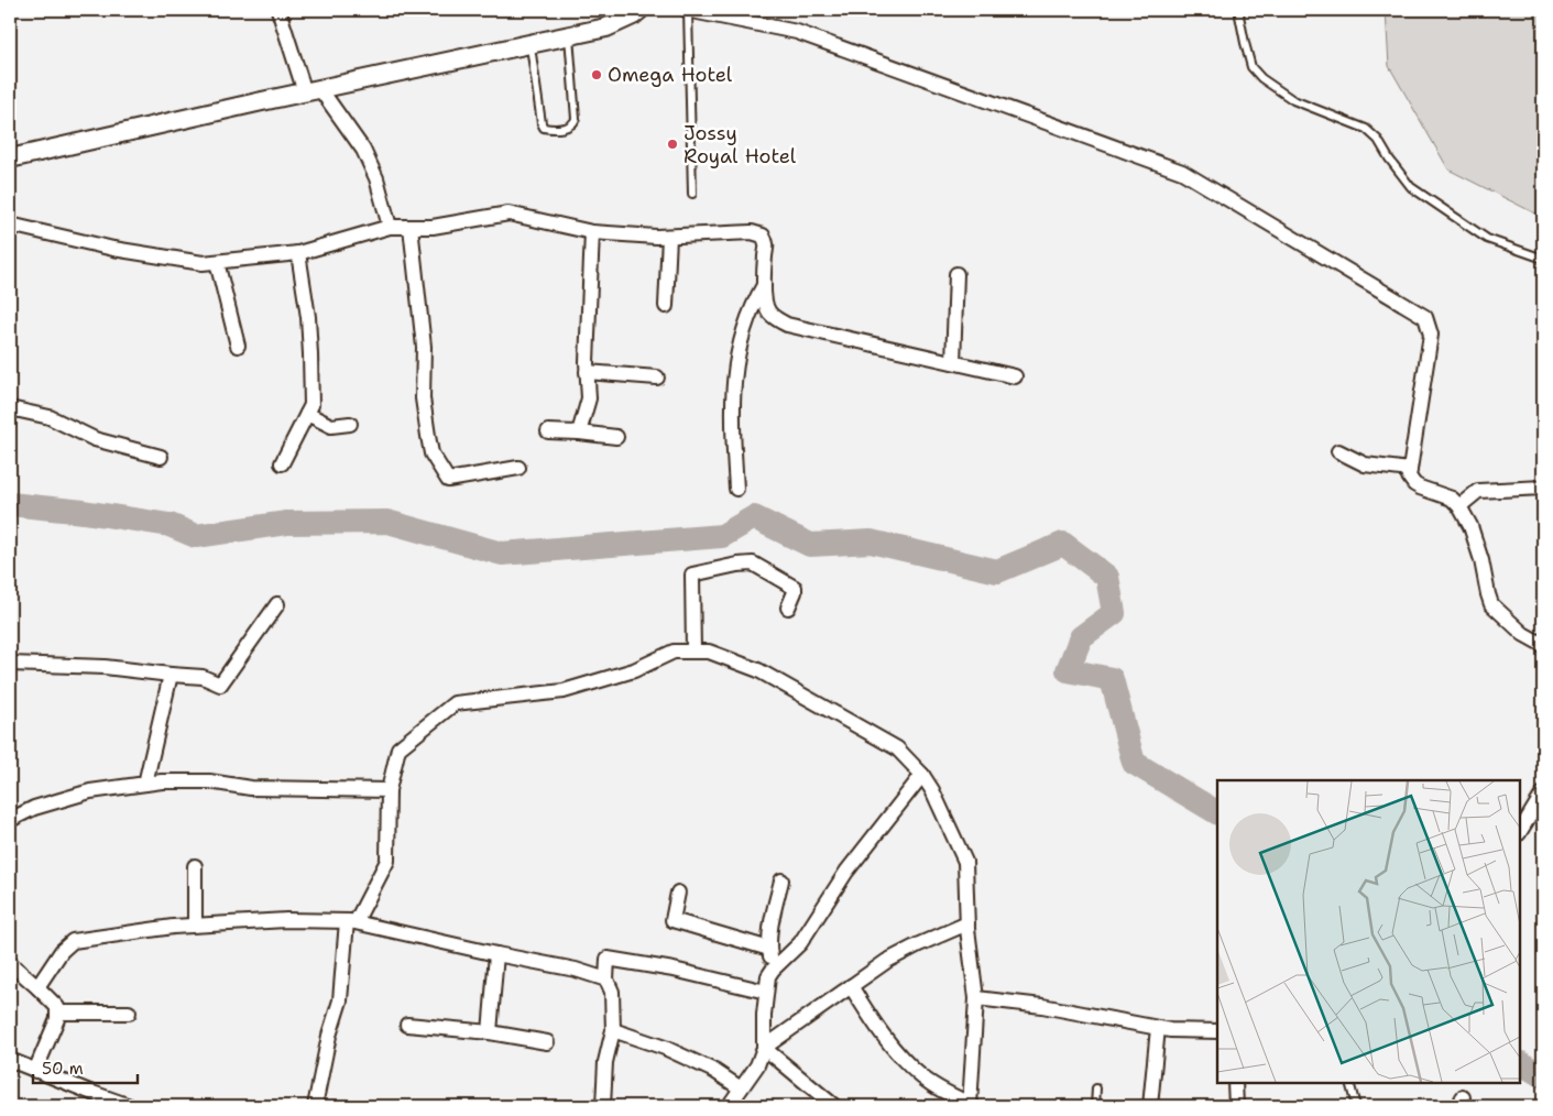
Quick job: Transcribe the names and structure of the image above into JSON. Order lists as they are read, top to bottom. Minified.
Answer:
{"places":["Omega Hotel","Jossy Royal Hotel"],"scale_bar":"50 m"}
